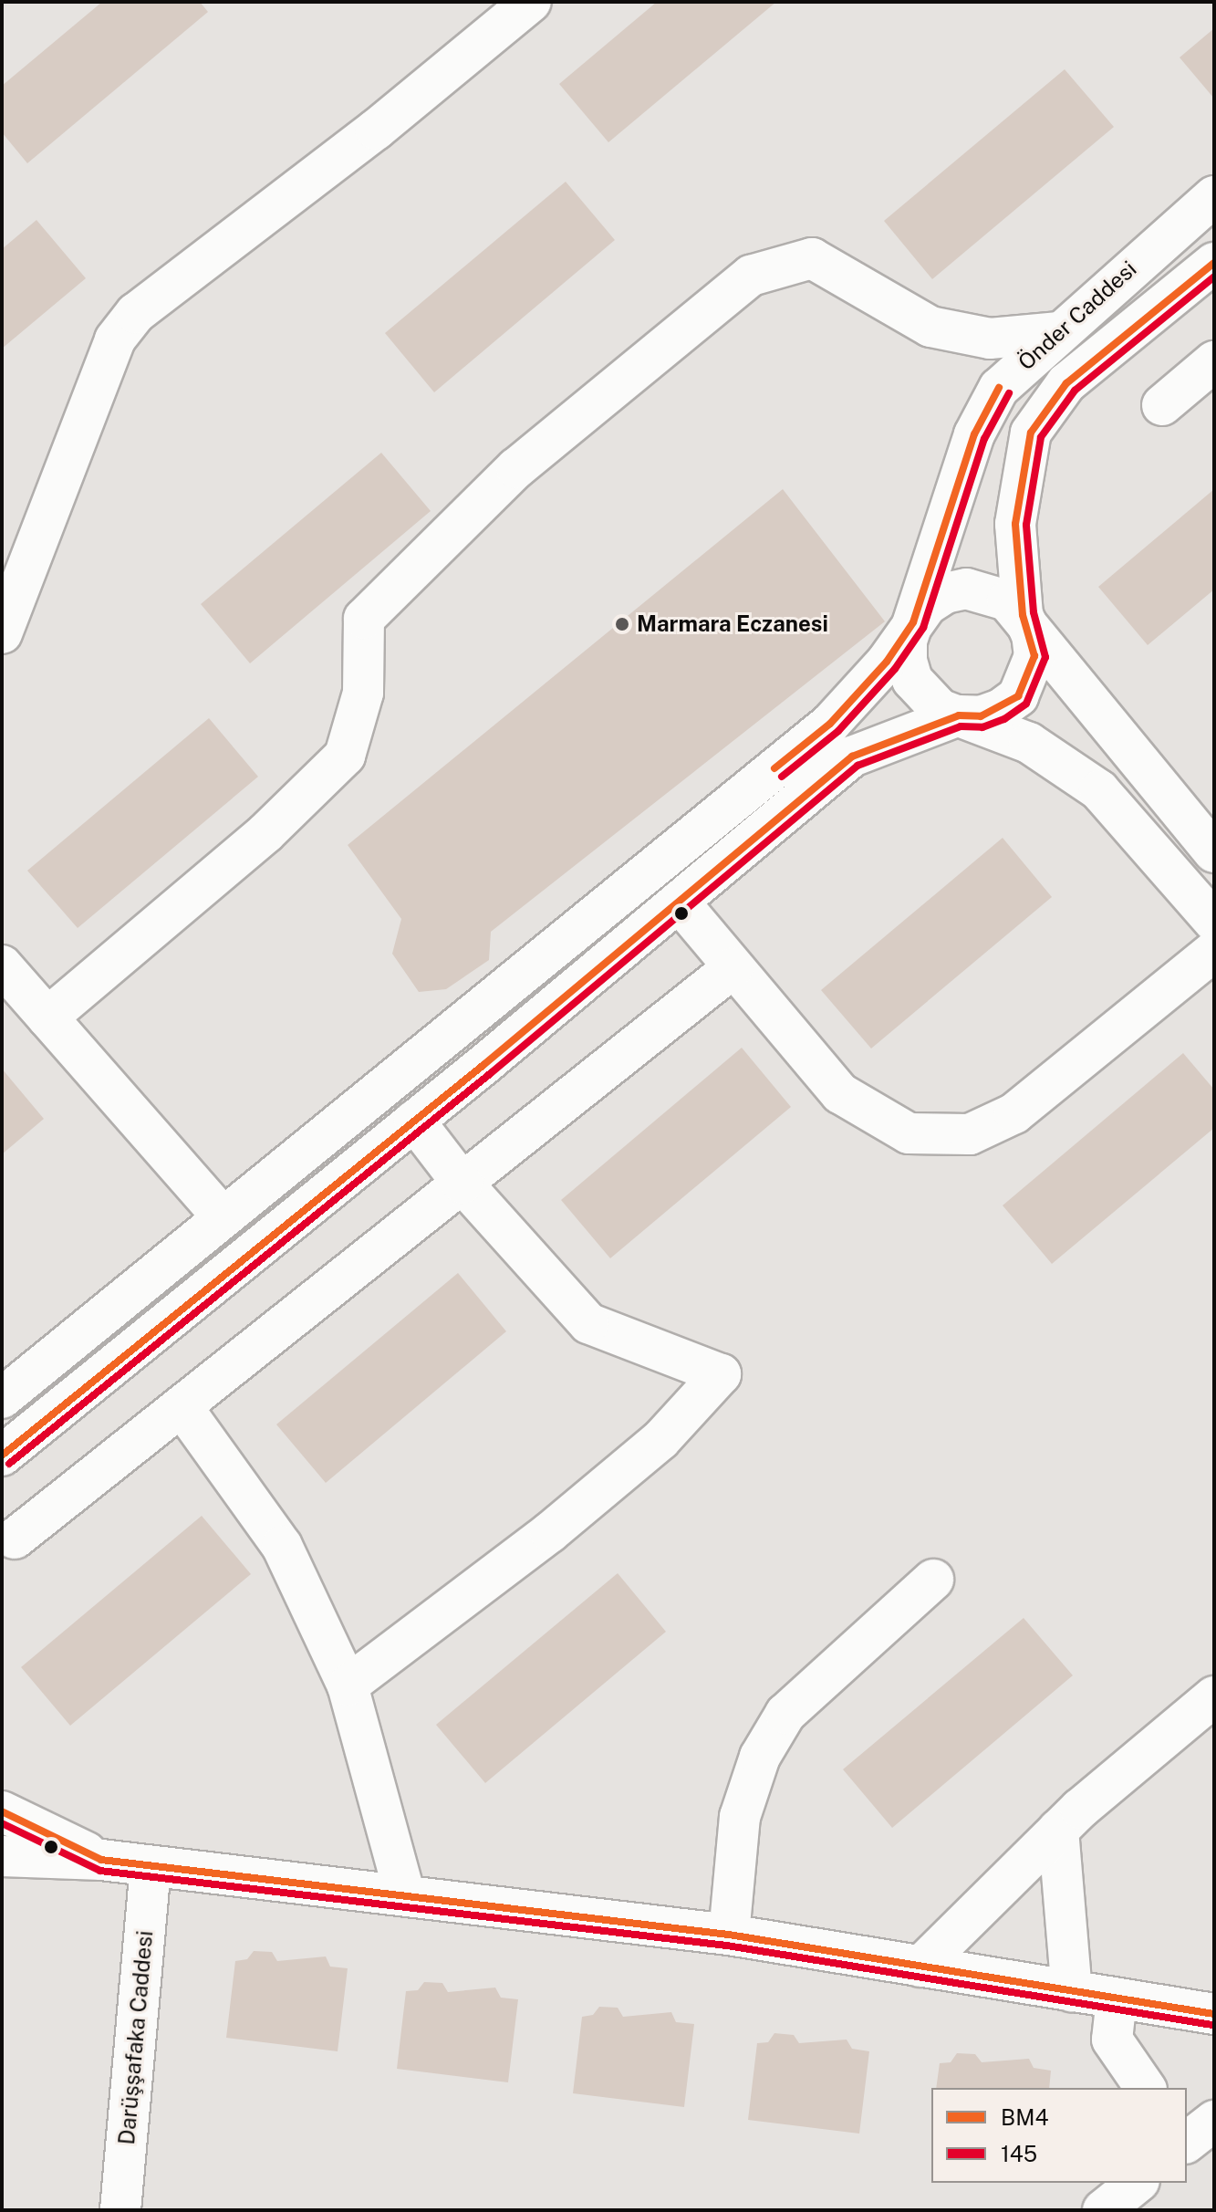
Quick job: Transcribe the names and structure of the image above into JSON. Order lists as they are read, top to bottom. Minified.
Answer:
{"streets":{"street":["Önder Caddesi","Darüşşafaka Caddesi"]},"places":["Marmara Eczanesi"],"lines":["transit line BM4","transit line 145"],"legend":["BM4","145"]}
